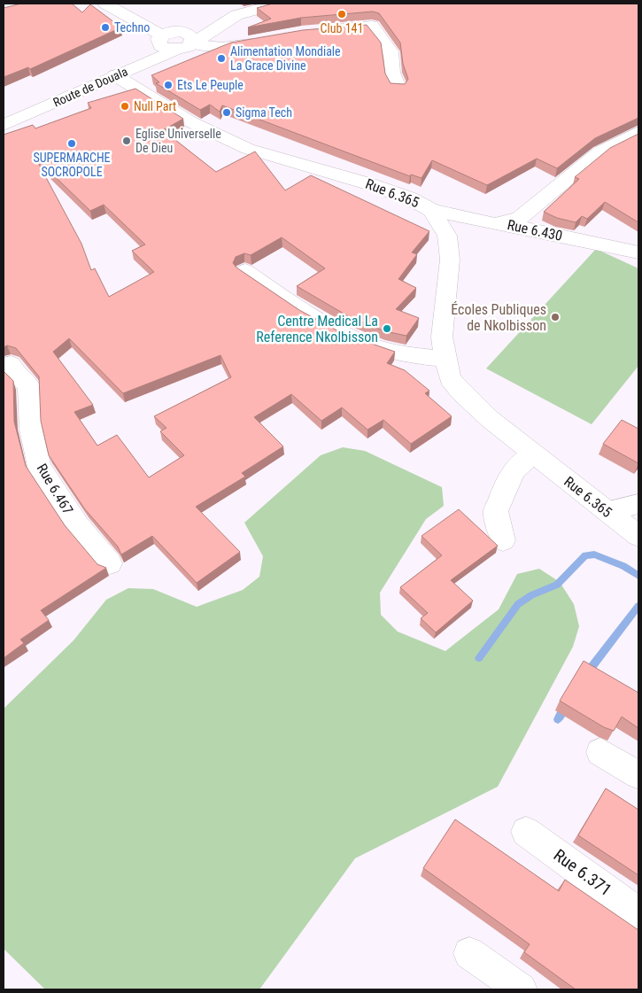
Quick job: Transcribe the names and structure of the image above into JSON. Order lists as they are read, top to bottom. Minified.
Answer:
{"streets":{"street":["Route de Douala","Rue 6.365","Rue 6.430","Rue 6.467","Rue 6.371"]},"crossings":[["Route de Douala","Rue 6.365"],["Rue 6.365","Rue 6.430"]],"places":["Club 141","Techno","Alimentation Mondiale La Grace Divine","Ets Le Peuple","Null Part","Sigma Tech","Eglise Universelle De Dieu","SUPERMARCHE SOCROPOLE","Écoles Publiques de Nkolbisson","Centre Medical La Reference Nkolbisson"]}
